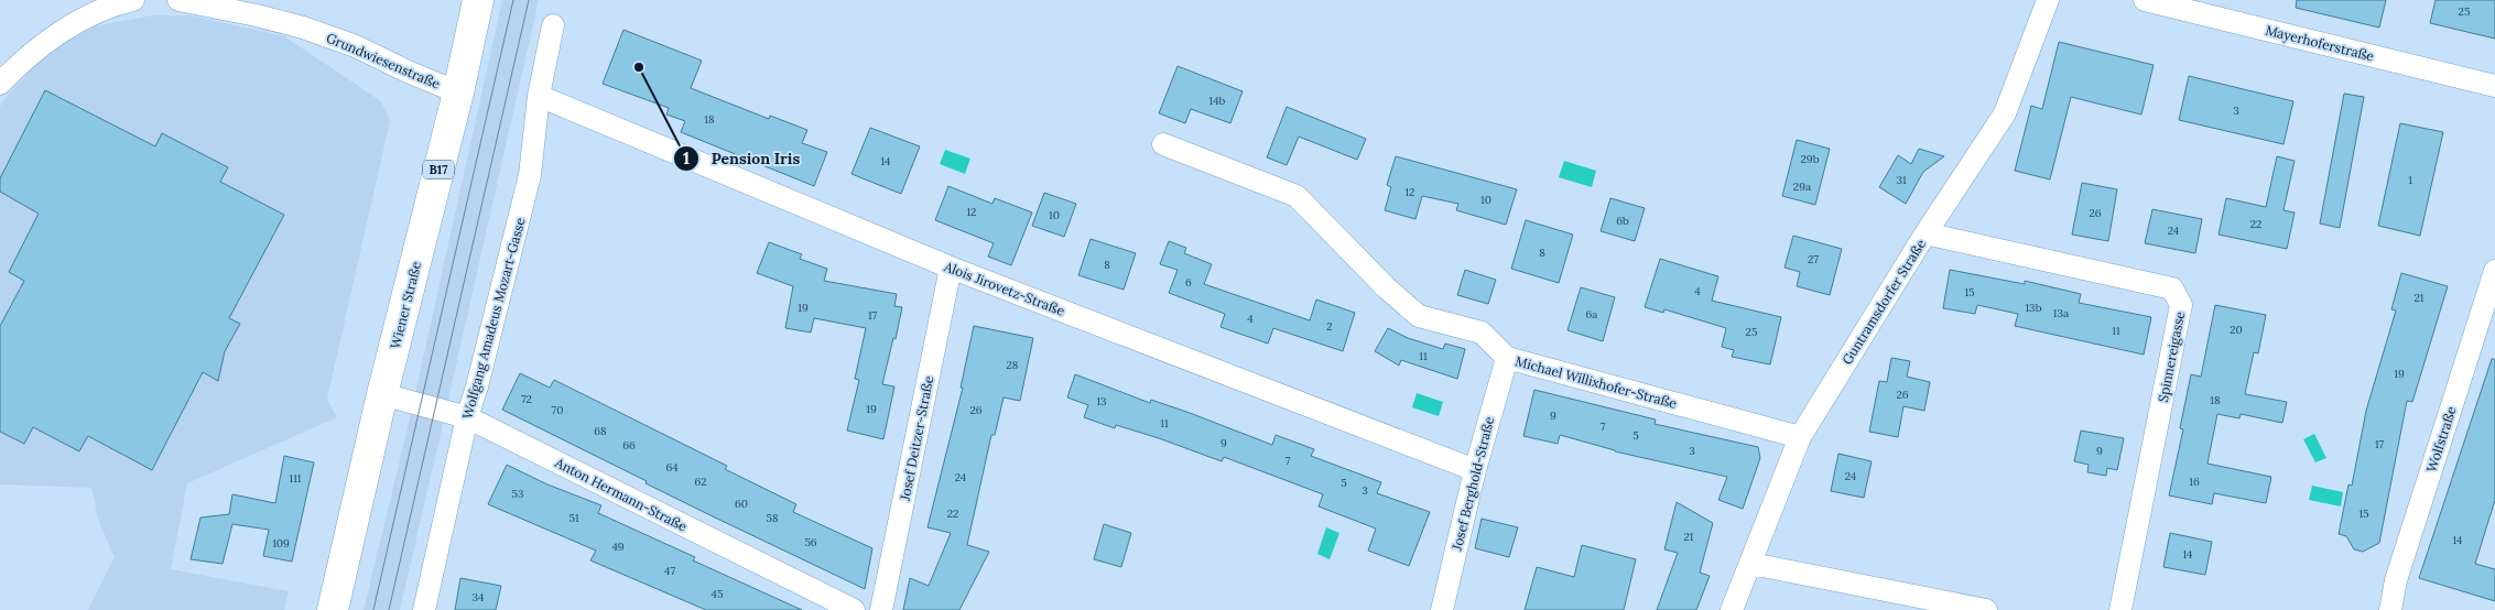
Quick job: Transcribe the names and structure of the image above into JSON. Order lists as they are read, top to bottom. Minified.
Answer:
{"streets":{"main road":["B17","Wiener Straße"],"street":["Mayerhoferstraße","Grundwiesenstraße","Alois Jirovetz-Straße","Guntramsdorfer Straße","Wolfgang Amadeus Mozart-Gasse","Spinnereigasse","Michael Willixhofer-Straße","Josef Deitzer-Straße","Wolfstraße","Josef Berghold-Straße","Anton Hermann-Straße"]},"crossings":[["Grundwiesenstraße","Wiener Straße"],["Alois Jirovetz-Straße","Wolfgang Amadeus Mozart-Gasse"],["Alois Jirovetz-Straße","Josef Deitzer-Straße"],["Alois Jirovetz-Straße","Josef Berghold-Straße"],["Guntramsdorfer Straße","Spinnereigasse"],["Guntramsdorfer Straße","Michael Willixhofer-Straße"],["Wiener Straße","Anton Hermann-Straße"],["Wolfgang Amadeus Mozart-Gasse","Anton Hermann-Straße"],["Michael Willixhofer-Straße","Josef Berghold-Straße"]],"places":["Pension Iris"],"house_numbers":["25","14b","3","18","29b","14","31","1","29a","12","10","12","26","10","6b","22","24","8","27","8","6","4","15","21","19","13b","13a","6a","17","4","2","20","11","25","11","28","19","26","72","18","13","19","70","26","9","11","7","68","5","9","17","66","3","9","7","64","24","24","111","62","16","5","3","53","60","22","15","51","58","21","14","56","109","49","14","47","45","34"]}
